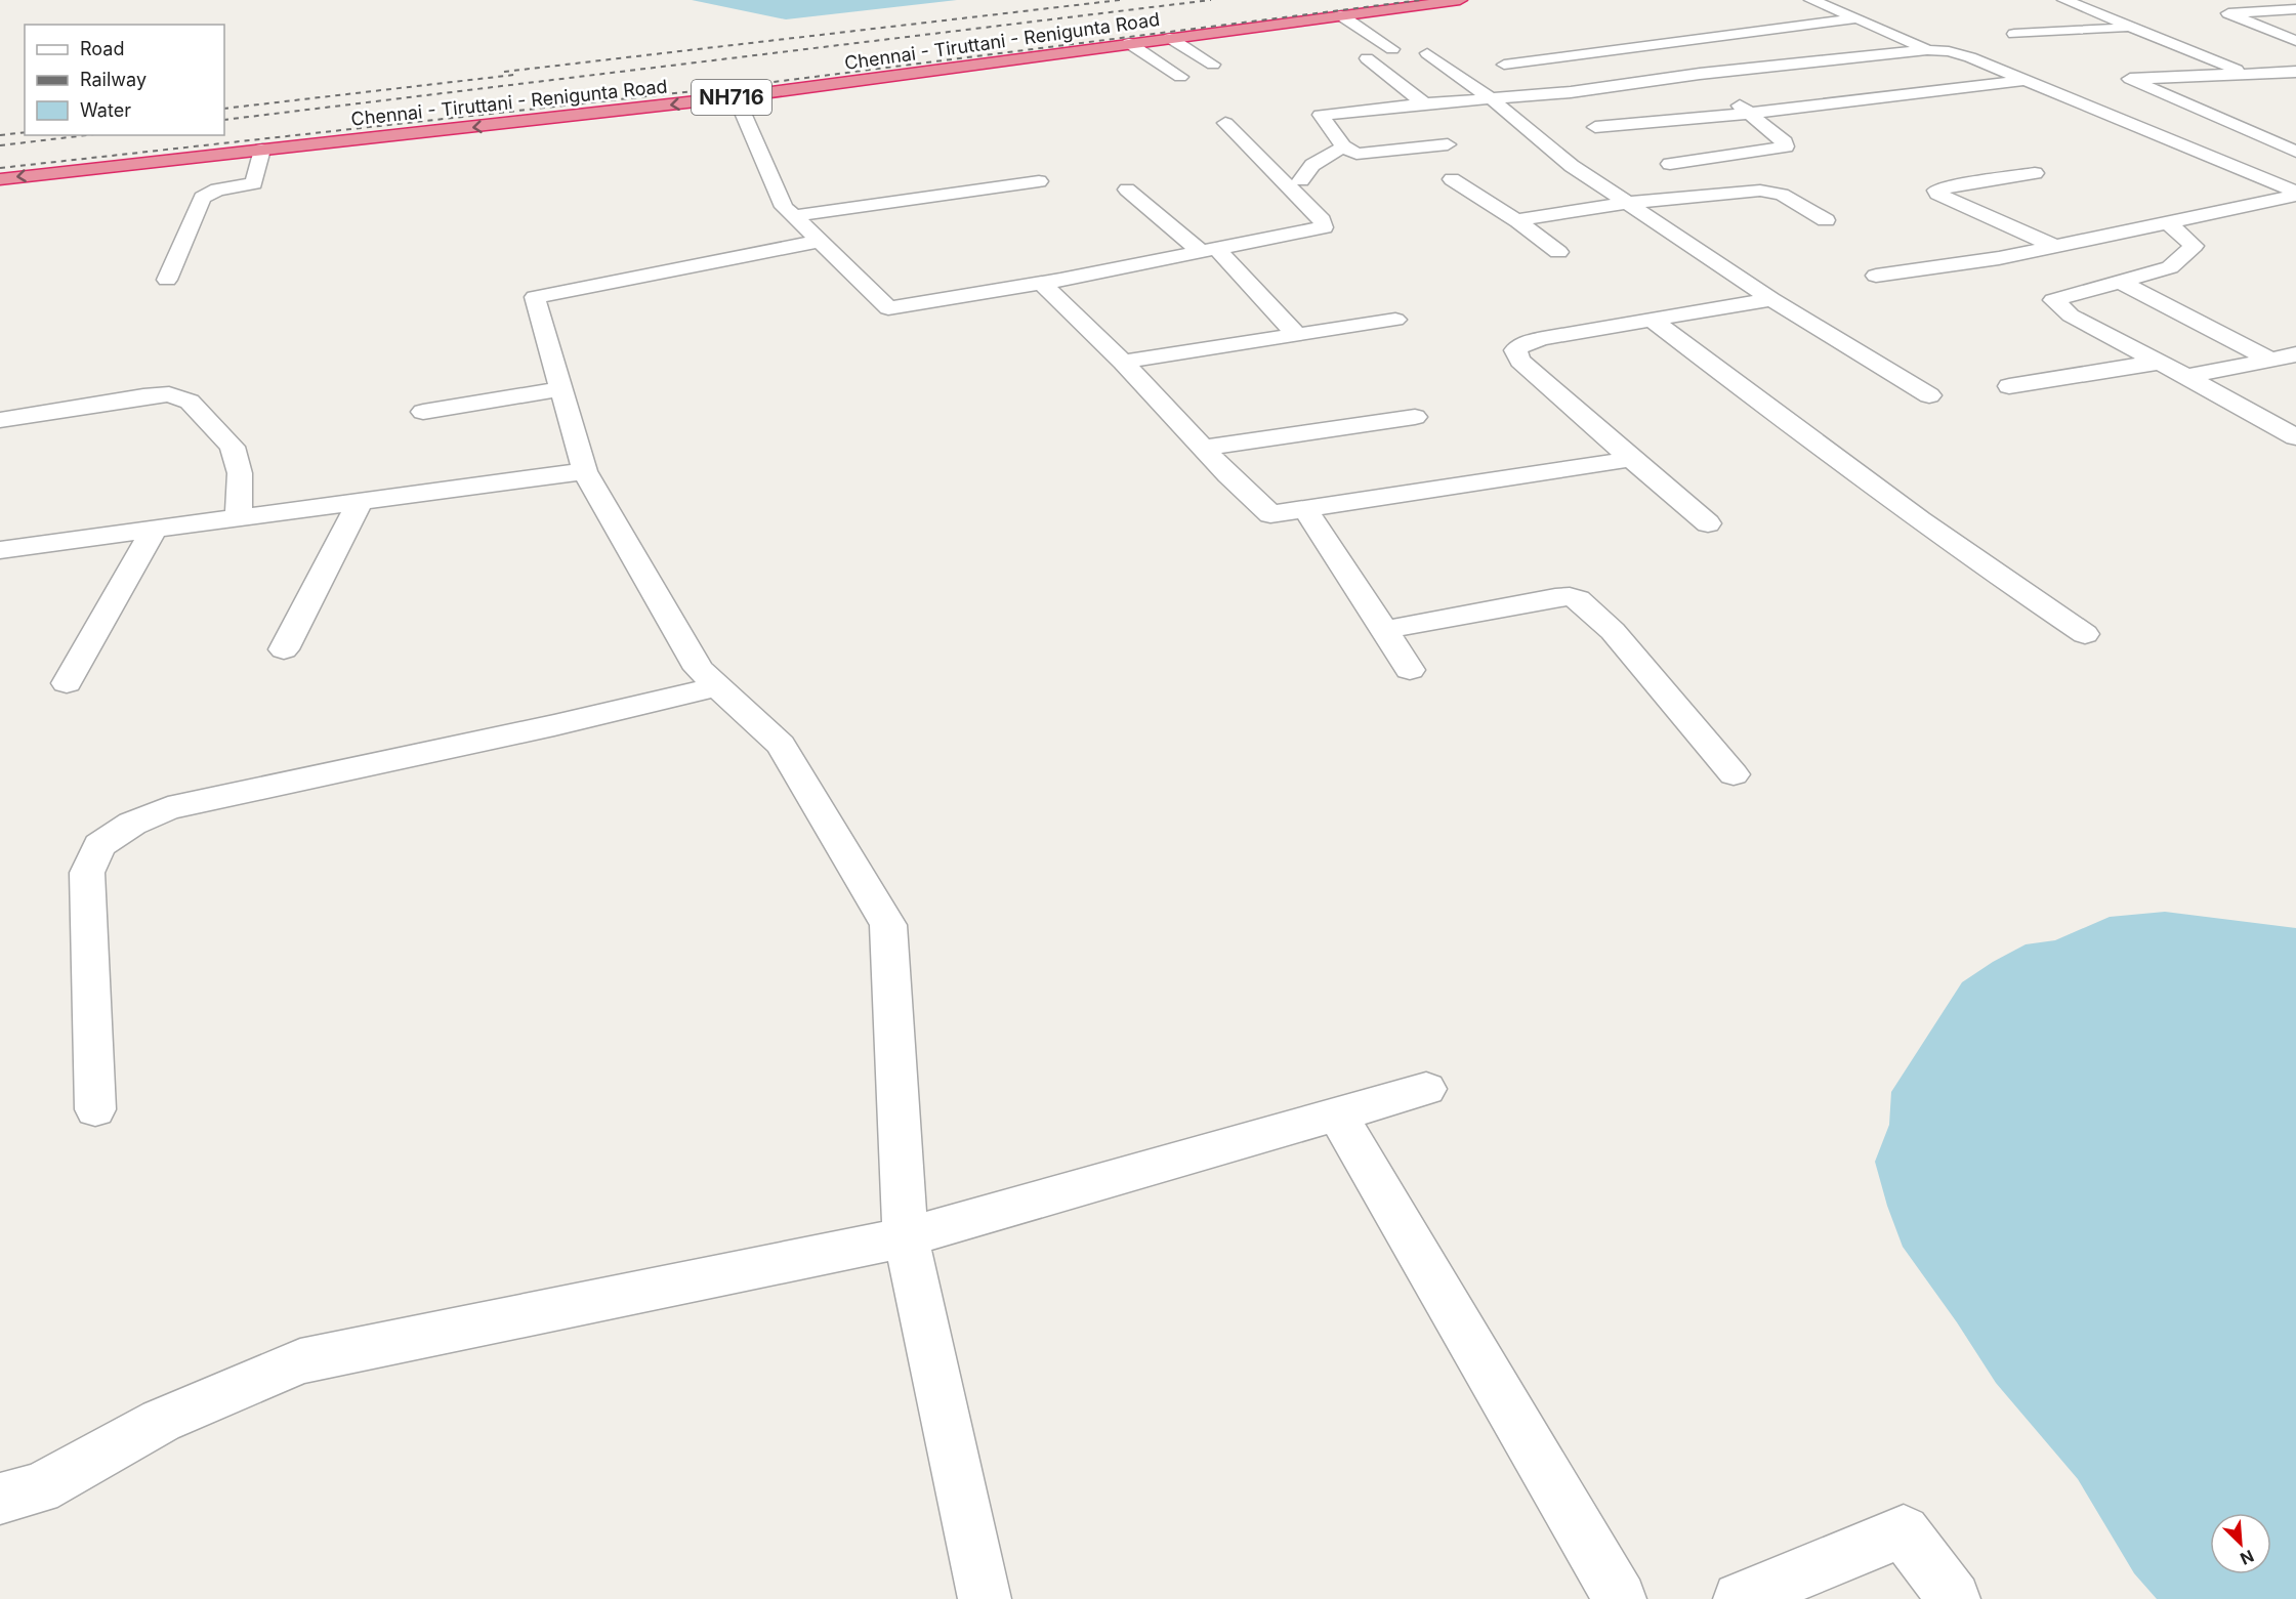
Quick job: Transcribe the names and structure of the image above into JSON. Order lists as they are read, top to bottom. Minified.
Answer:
{"streets":{"highway":["Chennai - Tiruttani - Renigunta Road","NH716"]},"legend":["Road","Railway","Water"],"north":"bottom right"}
